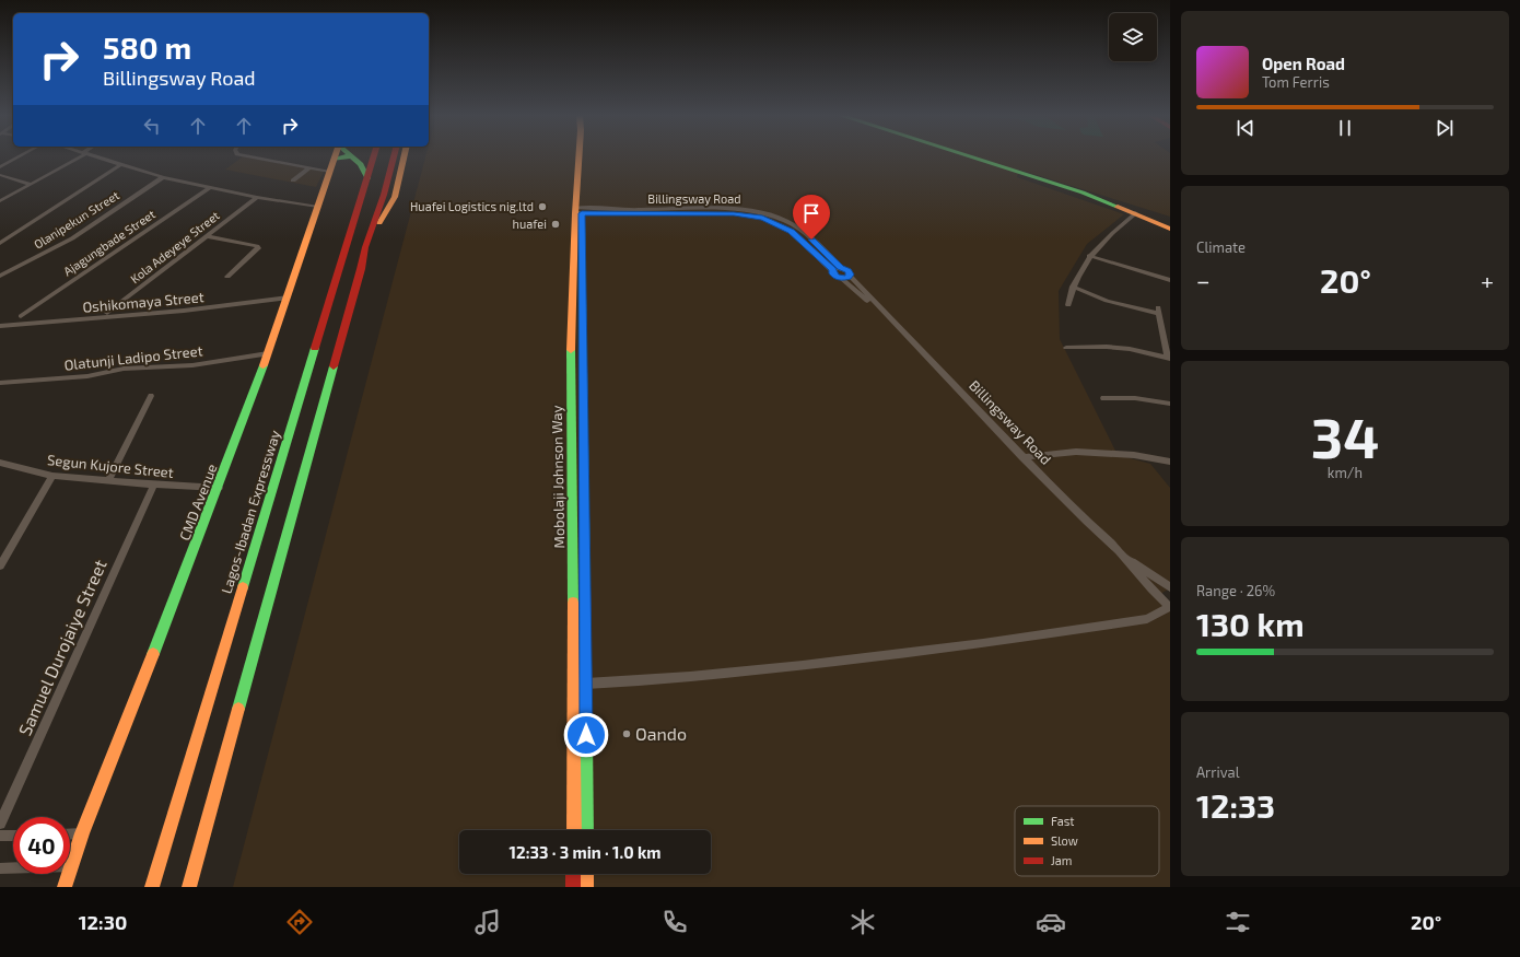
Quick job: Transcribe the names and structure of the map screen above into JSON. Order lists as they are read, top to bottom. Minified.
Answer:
{"streets":{"main road":["Mobolaji Johnson Way","CMD Avenue","Lagos-Ibadan Expressway"],"street":["Billingsway Road","Olanipekun Street","Ajagungbade Street","Kola Adeyeye Street","Oshikomaya Street","Olatunji Ladipo Street","Segun Kujore Street","Samuel Durojaiye Street"]},"crossings":[["Billingsway Road","Mobolaji Johnson Way"],["Oshikomaya Street","CMD Avenue"],["Olatunji Ladipo Street","CMD Avenue"],["Segun Kujore Street","CMD Avenue"],["Segun Kujore Street","Samuel Durojaiye Street"]],"places":["Huafei Logistics nig.ltd","huafei","Oando"],"legend":["Fast","Slow","Jam"],"page":{"turn":["580 m","Billingsway Road"],"song":["Open Road","Tom Ferris"],"tile":["Climate",["34","km/h"],["Range · 26%","130 km"],["Arrival","12:33"]],"heat":["−","20°","+"],"limit":"40","trip":"12:33 · 3 min · 1.0 km","tabs":["12:30","20°"]}}
